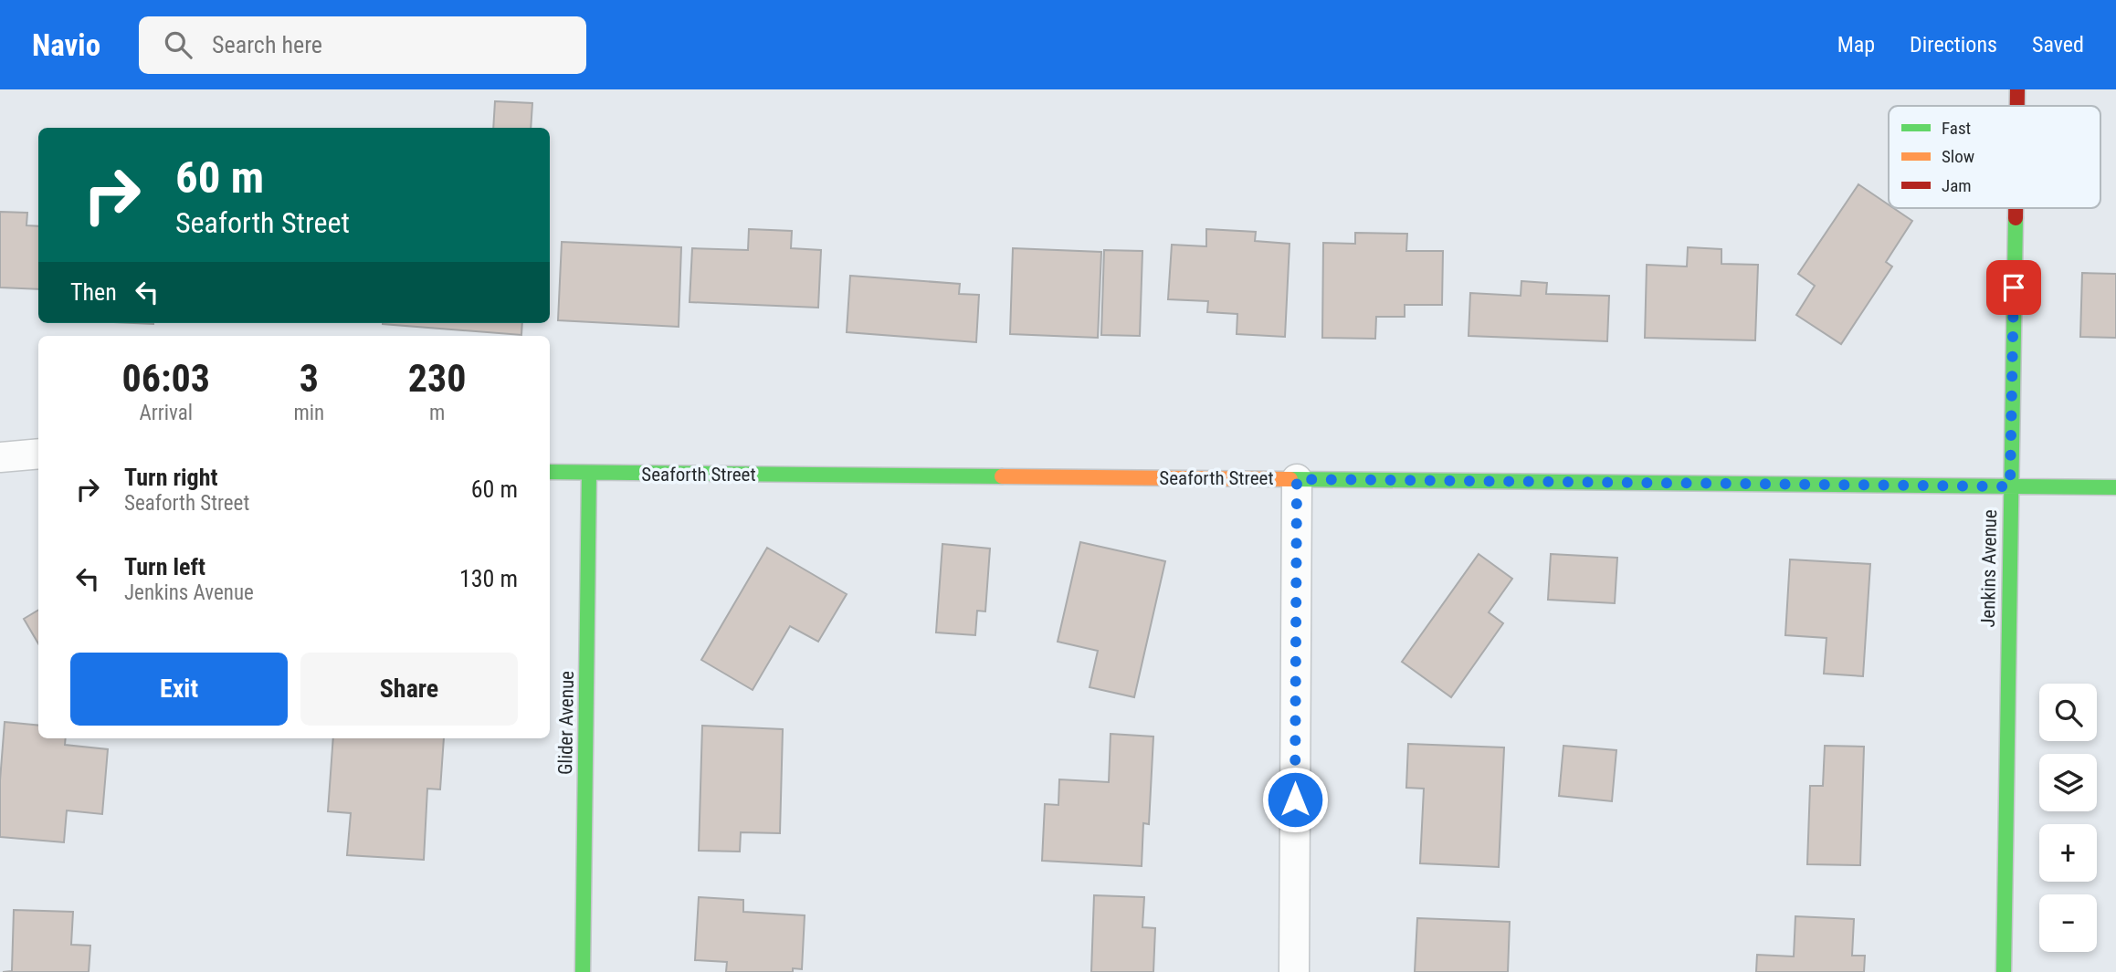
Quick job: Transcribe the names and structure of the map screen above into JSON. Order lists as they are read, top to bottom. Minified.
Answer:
{"streets":{"street":["Seaforth Street","Jenkins Avenue","Glider Avenue"]},"crossings":[["Seaforth Street","Jenkins Avenue"],["Seaforth Street","Glider Avenue"]],"legend":["Fast","Slow","Jam"],"page":{"header":"Navio","search":"Search here","nav":["Map","Directions","Saved"],"turn":["60 m","Seaforth Street"],"then":"Then","eta":["06:03","Arrival","3","min","230","m"],"list":[{"name":"Turn right","note":"Seaforth Street","value":"60 m"},{"name":"Turn left","note":"Jenkins Avenue","value":"130 m"}],"buttons":["Exit","Share"],"map_buttons":["+","−"]}}
